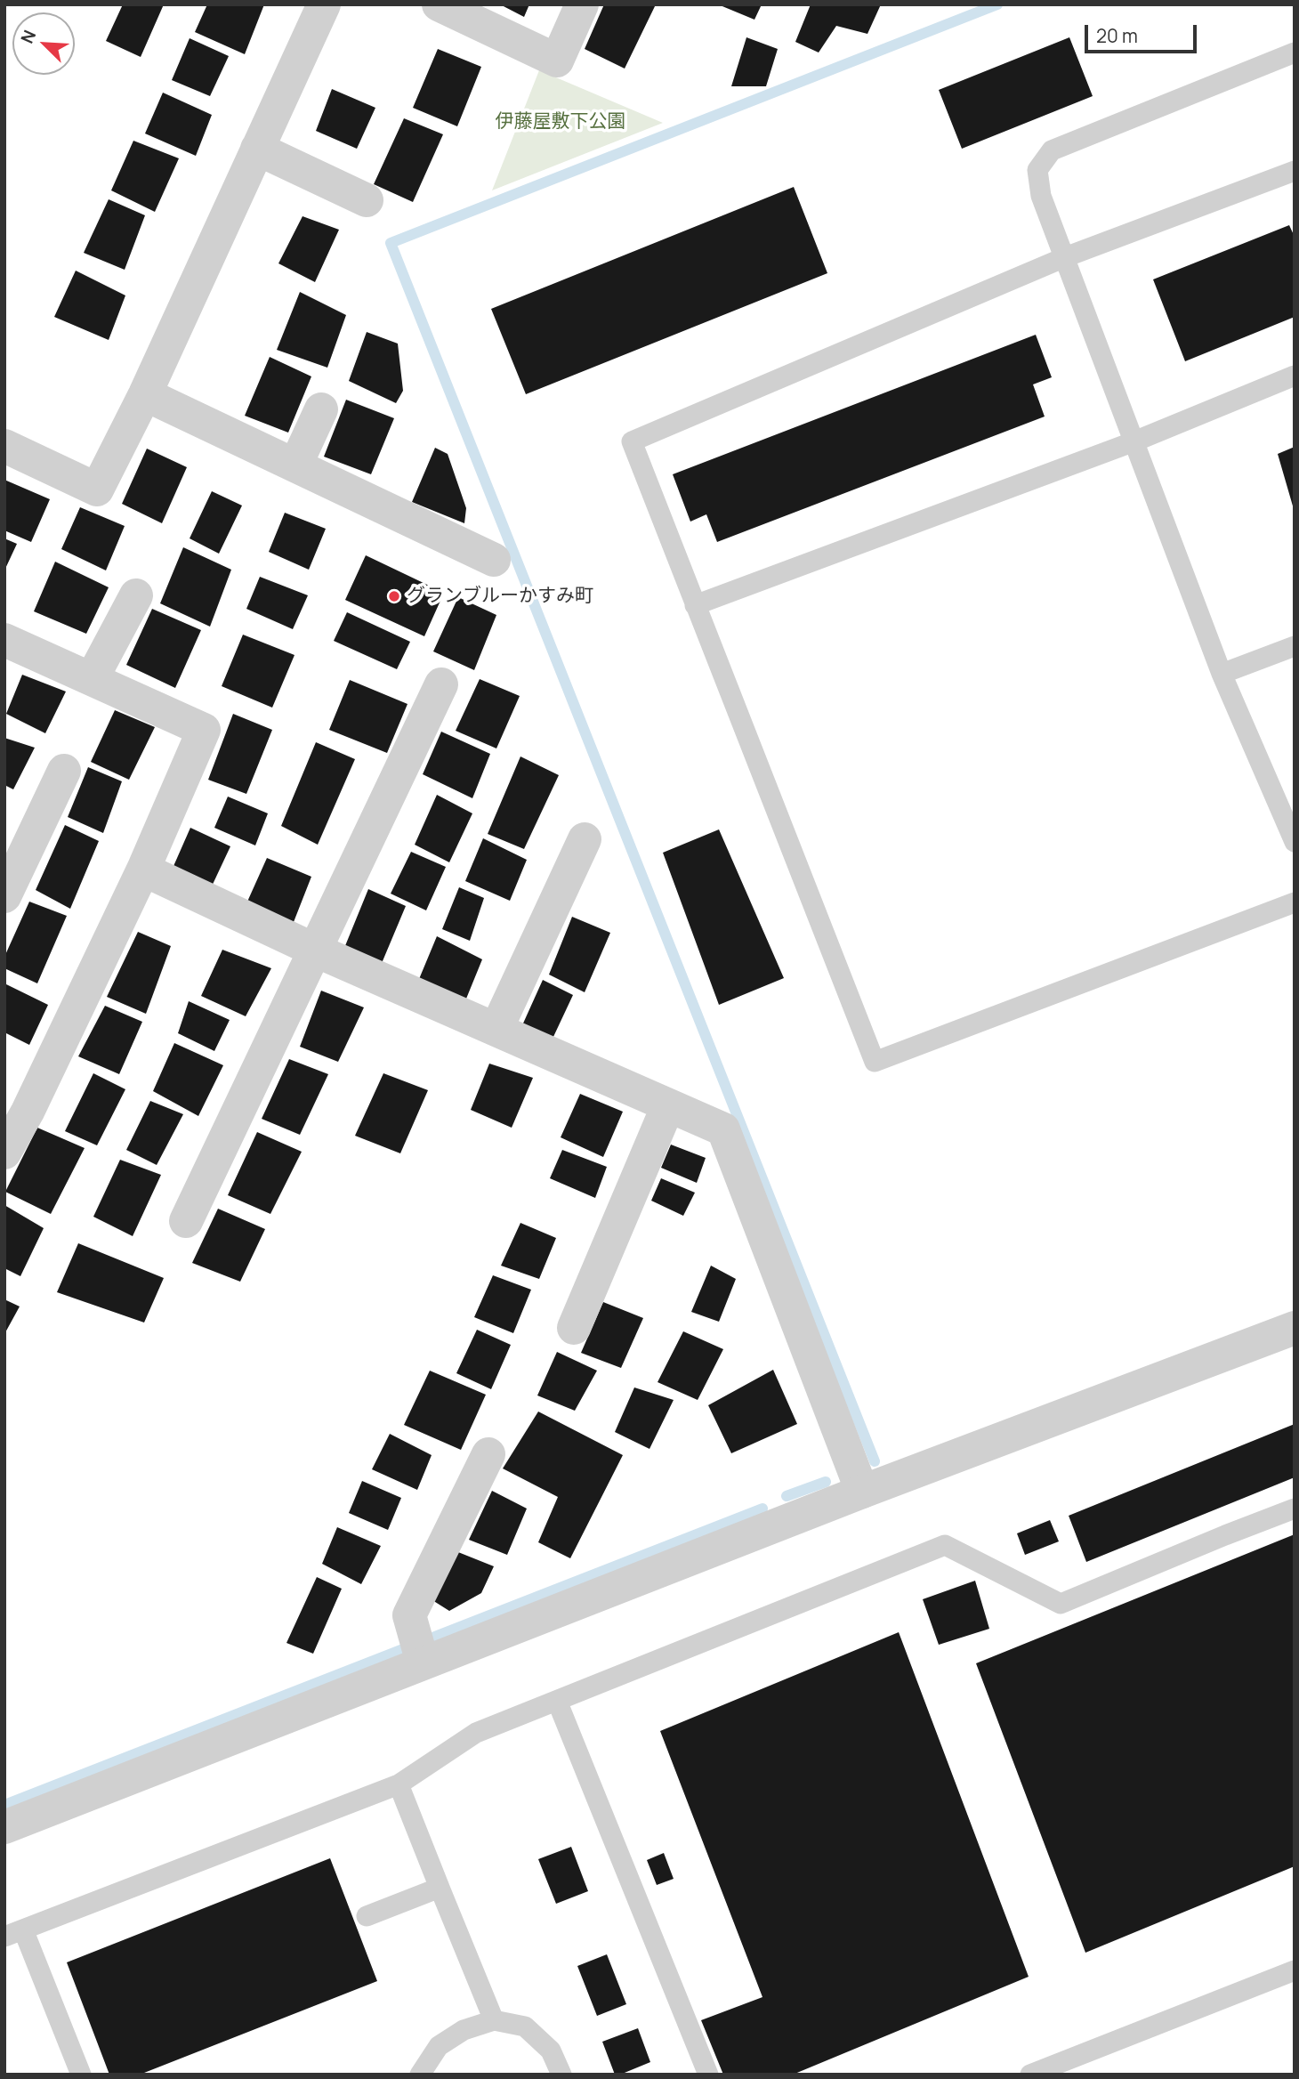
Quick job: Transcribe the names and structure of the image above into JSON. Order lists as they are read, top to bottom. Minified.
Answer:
{"parks":["伊藤屋敷下公園"],"places":["グランブルーかすみ町"],"scale_bar":"20 m","north":"top left"}
